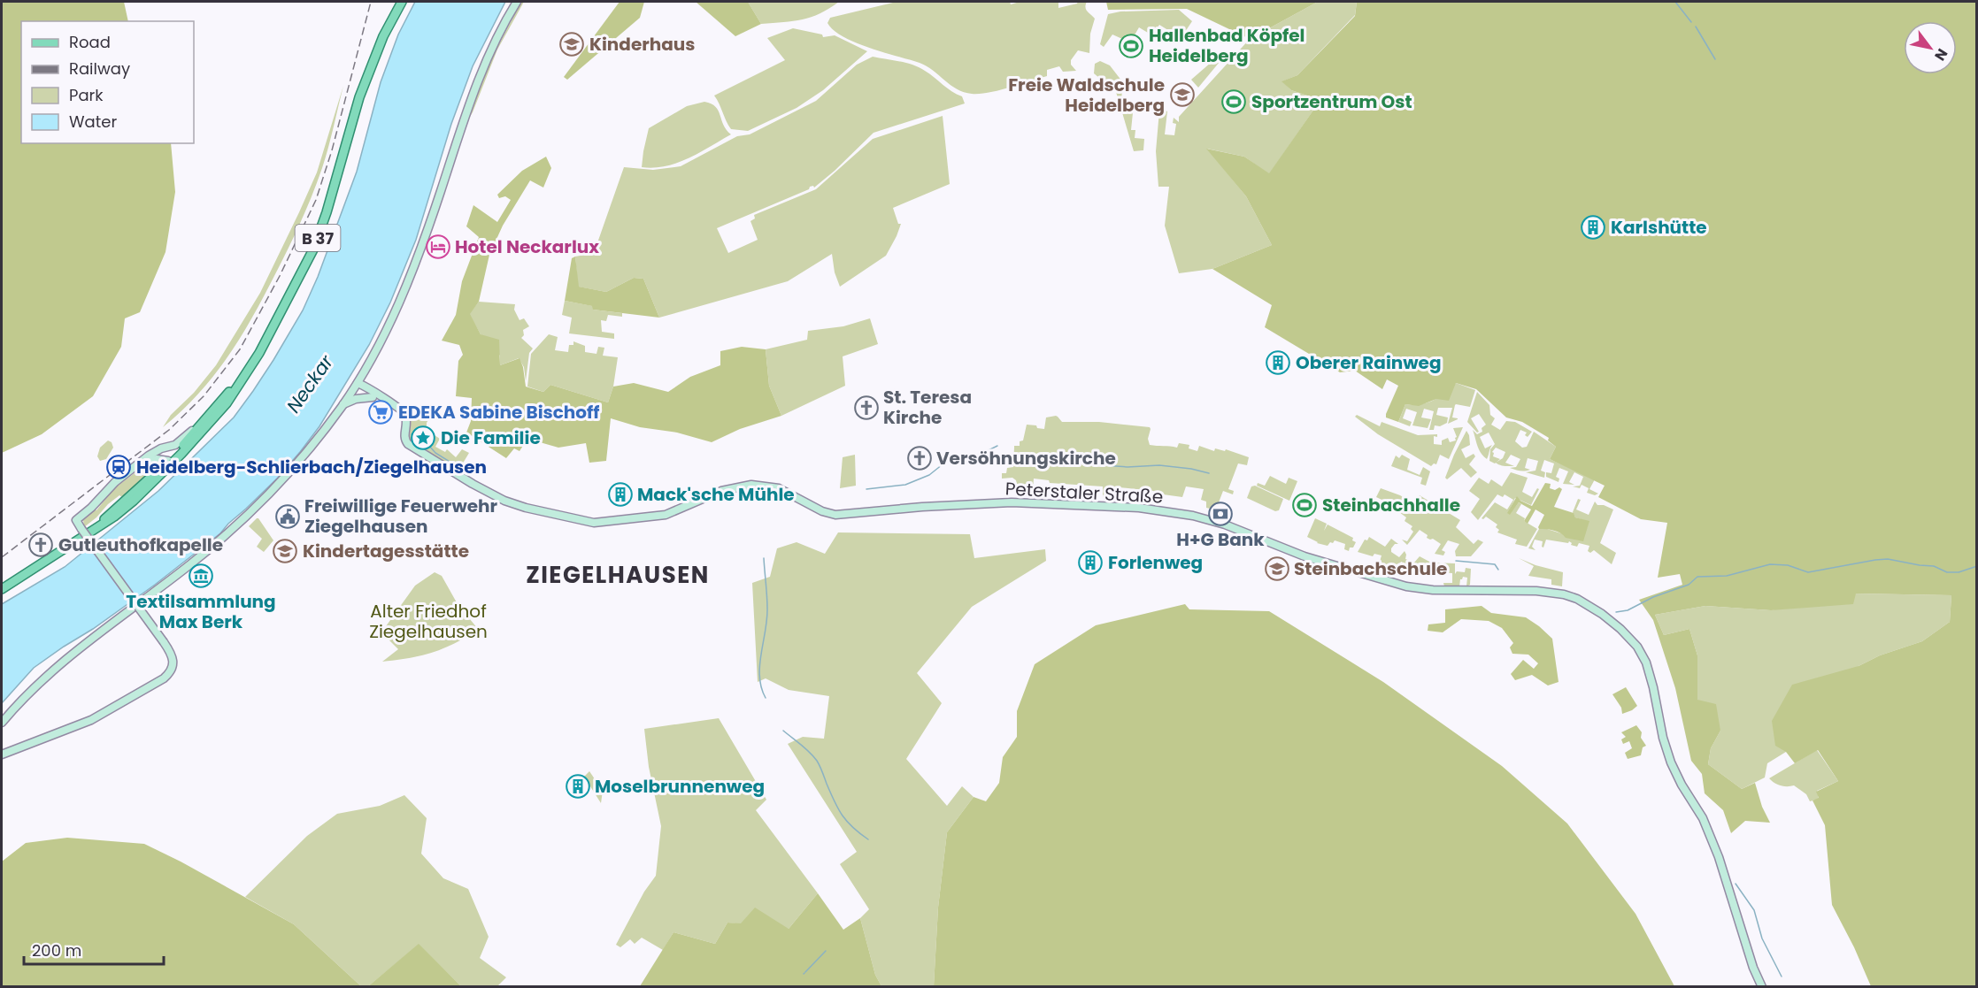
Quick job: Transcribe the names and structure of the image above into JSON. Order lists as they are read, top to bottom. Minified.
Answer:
{"streets":{"main road":["B 37","Peterstaler Straße"]},"districts":["ZIEGELHAUSEN"],"water":["Neckar"],"parks":["Alter Friedhof Ziegelhausen"],"places":{"school or university":["Kinderhaus","Freie Waldschule Heidelberg","Kindertagesstätte","Steinbachschule"],"sports":["Hallenbad Köpfel Heidelberg","Sportzentrum Ost","Steinbachhalle"],"building":["Karlshütte","Oberer Rainweg","Mack'sche Mühle","Forlenweg","Moselbrunnenweg"],"hotel":["Hotel Neckarlux"],"church":["St. Teresa Kirche","Versöhnungskirche","Gutleuthofkapelle"],"supermarket":["EDEKA Sabine Bischoff"],"place":["Die Familie"],"station":["Heidelberg-Schlierbach/Ziegelhausen"],"bank":["H+G Bank"],"public building":["Freiwillige Feuerwehr Ziegelhausen"],"museum":["Textilsammlung Max Berk"]},"legend":["Road","Railway","Park","Water"],"scale_bar":"200 m","north":"bottom right"}
